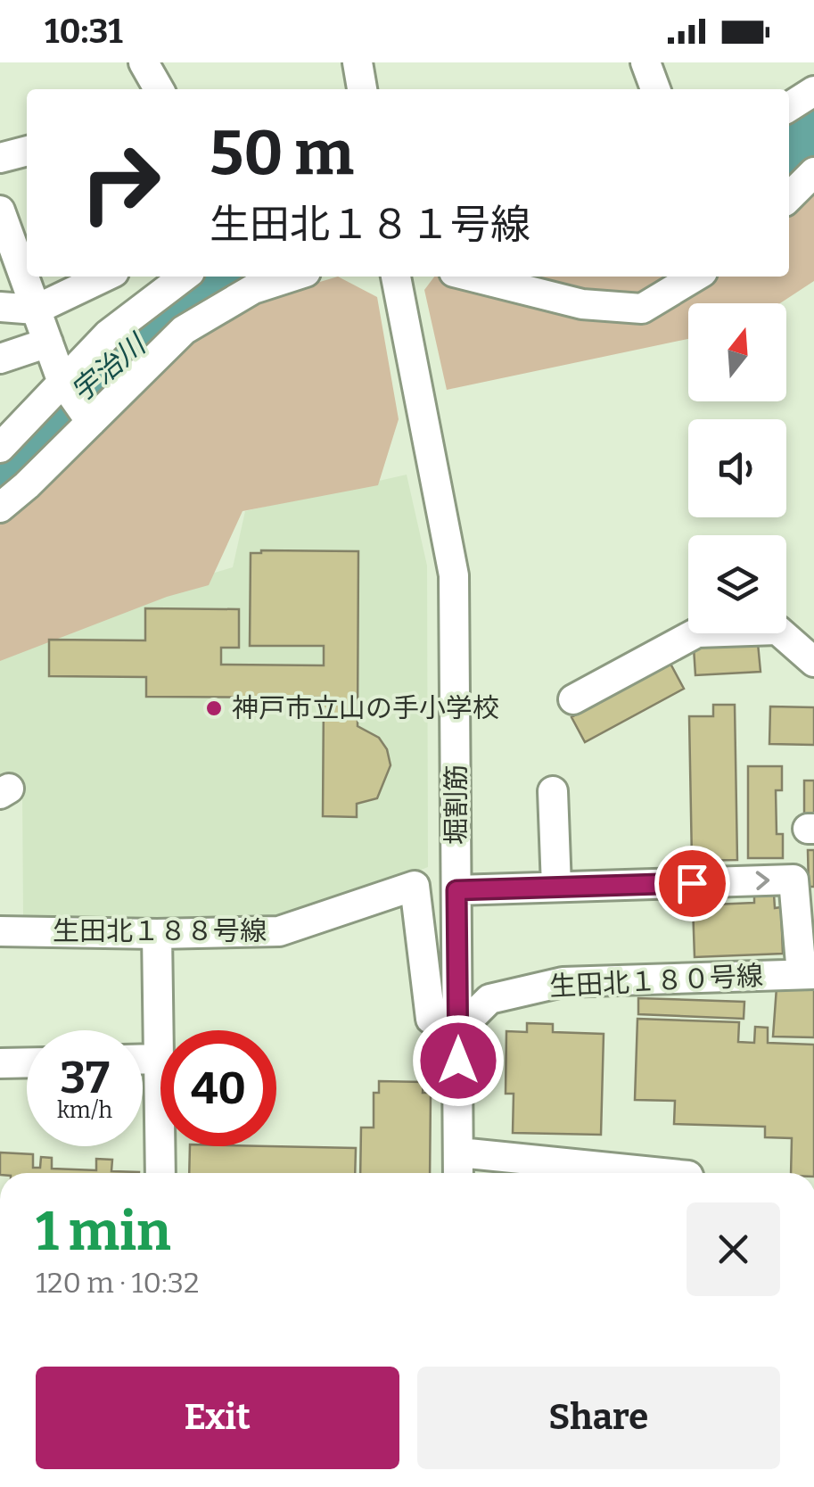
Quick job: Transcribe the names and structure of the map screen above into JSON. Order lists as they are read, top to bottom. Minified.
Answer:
{"streets":{"street":["堀割筋","生田北１８８号線","生田北１８０号線"]},"crossings":[["堀割筋","生田北１８８号線"],["堀割筋","生田北１８０号線"],["生田北１８８号線","生田北１８０号線"]],"water":["宇治川"],"places":["神戸市立山の手小学校"],"north":"top","page":{"status":"10:31","turn":["50 m","生田北１８１号線"],"speed":"37 km/h","limit":"40","heading":["1 min","120 m · 10:32"],"buttons":["Exit","Share"]}}
